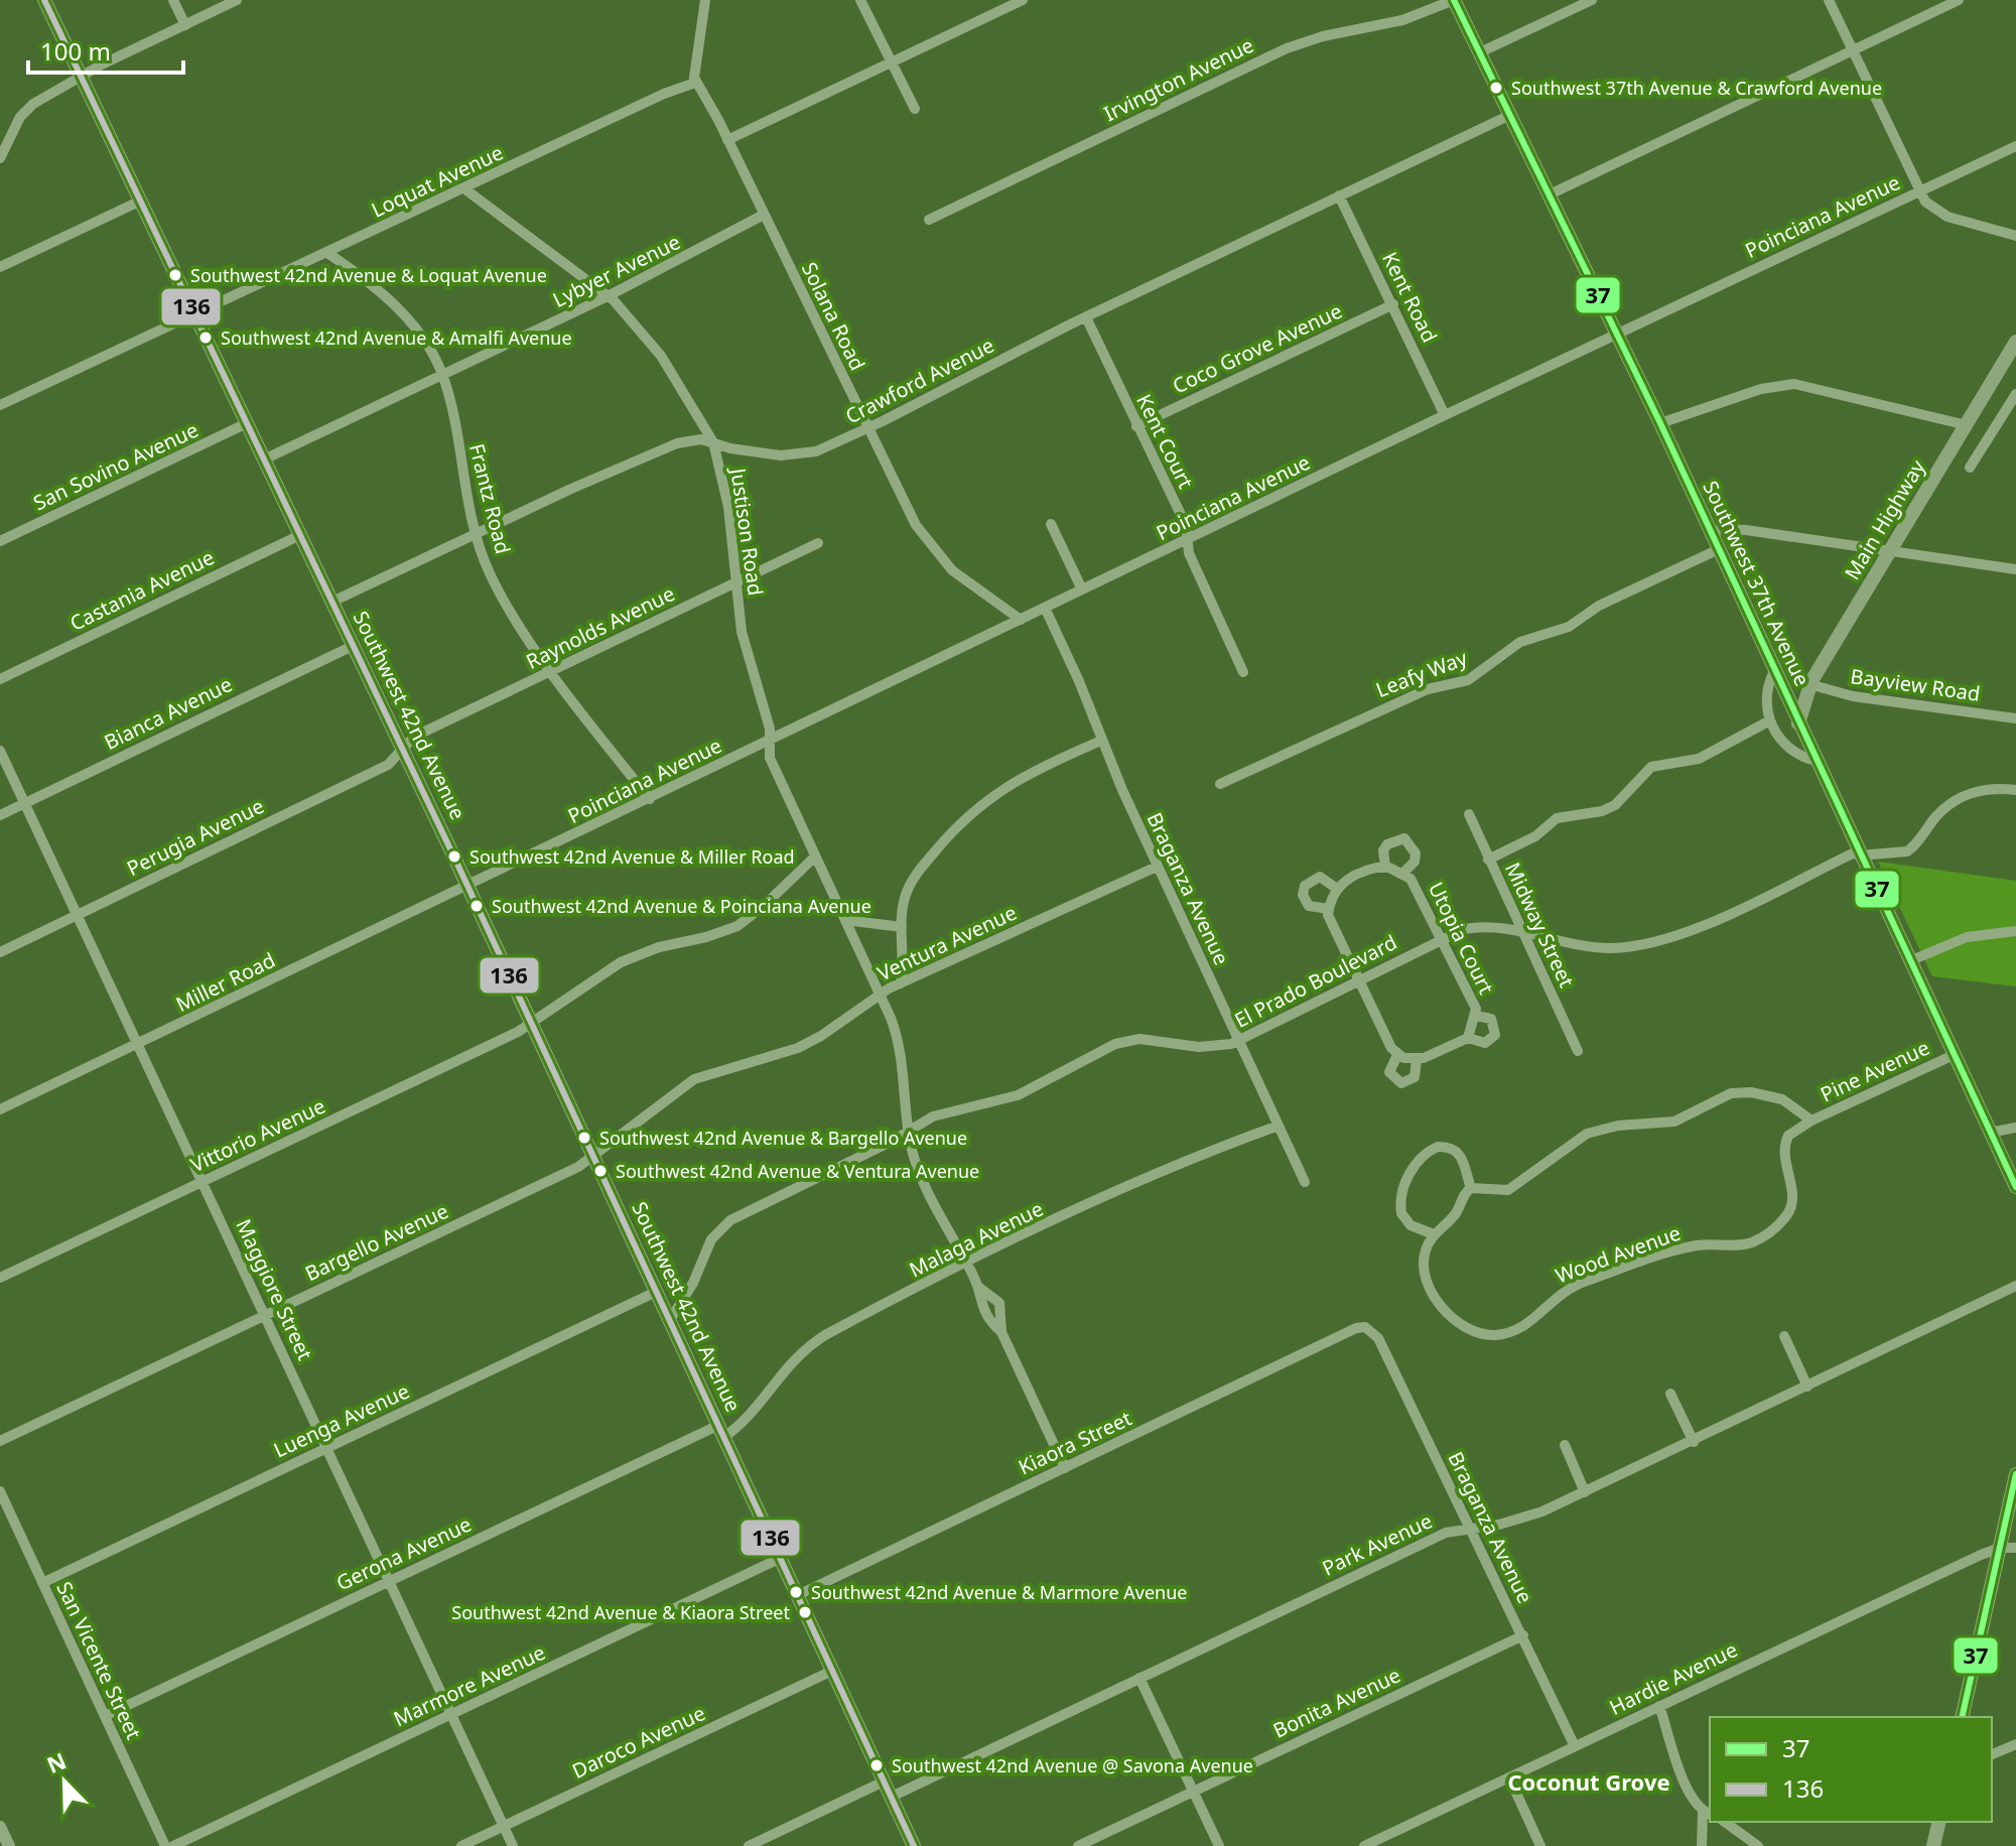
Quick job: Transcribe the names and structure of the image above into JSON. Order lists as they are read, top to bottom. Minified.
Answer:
{"streets":{"main road":["Main Highway","Southwest 37th Avenue","Southwest 42nd Avenue"],"street":["Irvington Avenue","Loquat Avenue","Poinciana Avenue","Lybyer Avenue","Kent Road","Solana Road","Coco Grove Avenue","Crawford Avenue","Kent Court","San Sovino Avenue","Frantz Road","Justison Road","Castania Avenue","Raynolds Avenue","Leafy Way","Bayview Road","Bianca Avenue","Perugia Avenue","Braganza Avenue","Midway Street","Utopia Court","Ventura Avenue","El Prado Boulevard","Miller Road","Pine Avenue","Vittorio Avenue","Malaga Avenue","Bargello Avenue","Wood Avenue","Maggiore Street","Luenga Avenue","Kiaora Street","Park Avenue","Gerona Avenue","San Vicente Street","Hardie Avenue","Marmore Avenue","Bonita Avenue","Daroco Avenue"]},"crossings":[["Irvington Avenue","Southwest 37th Avenue"],["Loquat Avenue","Solana Road"],["Loquat Avenue","Frantz Road"],["Loquat Avenue","Justison Road"],["Loquat Avenue","Southwest 42nd Avenue"],["Poinciana Avenue","Kent Road"],["Poinciana Avenue","Solana Road"],["Poinciana Avenue","Kent Court"],["Poinciana Avenue","Frantz Road"],["Poinciana Avenue","Justison Road"],["Poinciana Avenue","Southwest 37th Avenue"],["Poinciana Avenue","Southwest 42nd Avenue"],["Poinciana Avenue","Braganza Avenue"],["Poinciana Avenue","Miller Road"],["Lybyer Avenue","Solana Road"],["Lybyer Avenue","Frantz Road"],["Lybyer Avenue","Justison Road"],["Lybyer Avenue","Southwest 42nd Avenue"],["Kent Road","Coco Grove Avenue"],["Kent Road","Crawford Avenue"],["Solana Road","Crawford Avenue"],["Coco Grove Avenue","Kent Court"],["Crawford Avenue","Kent Court"],["Crawford Avenue","Frantz Road"],["Crawford Avenue","Justison Road"],["Crawford Avenue","Southwest 37th Avenue"],["Crawford Avenue","Southwest 42nd Avenue"],["San Sovino Avenue","Southwest 42nd Avenue"],["Frantz Road","Raynolds Avenue"],["Main Highway","Southwest 37th Avenue"],["Main Highway","Bayview Road"],["Justison Road","Raynolds Avenue"],["Justison Road","Ventura Avenue"],["Justison Road","El Prado Boulevard"],["Justison Road","Vittorio Avenue"],["Justison Road","Malaga Avenue"],["Southwest 37th Avenue","Leafy Way"],["Southwest 37th Avenue","El Prado Boulevard"],["Southwest 37th Avenue","Pine Avenue"],["Castania Avenue","Southwest 42nd Avenue"],["Raynolds Avenue","Southwest 42nd Avenue"],["Raynolds Avenue","Perugia Avenue"],["Bianca Avenue","Southwest 42nd Avenue"],["Bianca Avenue","Maggiore Street"],["Southwest 42nd Avenue","Perugia Avenue"],["Southwest 42nd Avenue","Ventura Avenue"],["Southwest 42nd Avenue","El Prado Boulevard"],["Southwest 42nd Avenue","Miller Road"],["Southwest 42nd Avenue","Vittorio Avenue"],["Southwest 42nd Avenue","Malaga Avenue"],["Southwest 42nd Avenue","Bargello Avenue"],["Southwest 42nd Avenue","Luenga Avenue"],["Southwest 42nd Avenue","Kiaora Street"],["Southwest 42nd Avenue","Park Avenue"],["Southwest 42nd Avenue","Gerona Avenue"],["Southwest 42nd Avenue","Marmore Avenue"],["Southwest 42nd Avenue","Daroco Avenue"],["Perugia Avenue","Maggiore Street"],["Braganza Avenue","Ventura Avenue"],["Braganza Avenue","El Prado Boulevard"],["Braganza Avenue","Malaga Avenue"],["Braganza Avenue","Kiaora Street"],["Braganza Avenue","Park Avenue"],["Braganza Avenue","Hardie Avenue"],["Braganza Avenue","Bonita Avenue"],["Midway Street","El Prado Boulevard"],["Utopia Court","El Prado Boulevard"],["Ventura Avenue","Bargello Avenue"],["Miller Road","Maggiore Street"],["Pine Avenue","Wood Avenue"],["Vittorio Avenue","Maggiore Street"],["Malaga Avenue","Gerona Avenue"],["Bargello Avenue","Maggiore Street"],["Maggiore Street","Luenga Avenue"],["Maggiore Street","Gerona Avenue"],["Maggiore Street","Marmore Avenue"],["Maggiore Street","Daroco Avenue"],["Luenga Avenue","San Vicente Street"],["Gerona Avenue","San Vicente Street"]],"districts":["Coconut Grove"],"places":["Southwest 37th Avenue & Crawford Avenue","Southwest 42nd Avenue & Loquat Avenue","Southwest 42nd Avenue & Amalfi Avenue","Southwest 42nd Avenue & Miller Road","Southwest 42nd Avenue & Poinciana Avenue","Southwest 42nd Avenue & Bargello Avenue","Southwest 42nd Avenue & Ventura Avenue","Southwest 42nd Avenue & Marmore Avenue","Southwest 42nd Avenue & Kiaora Street","Southwest 42nd Avenue @ Savona Avenue"],"lines":["transit line 37","transit line 136"],"legend":["37","136"],"scale_bar":"100 m","north":"top left"}
